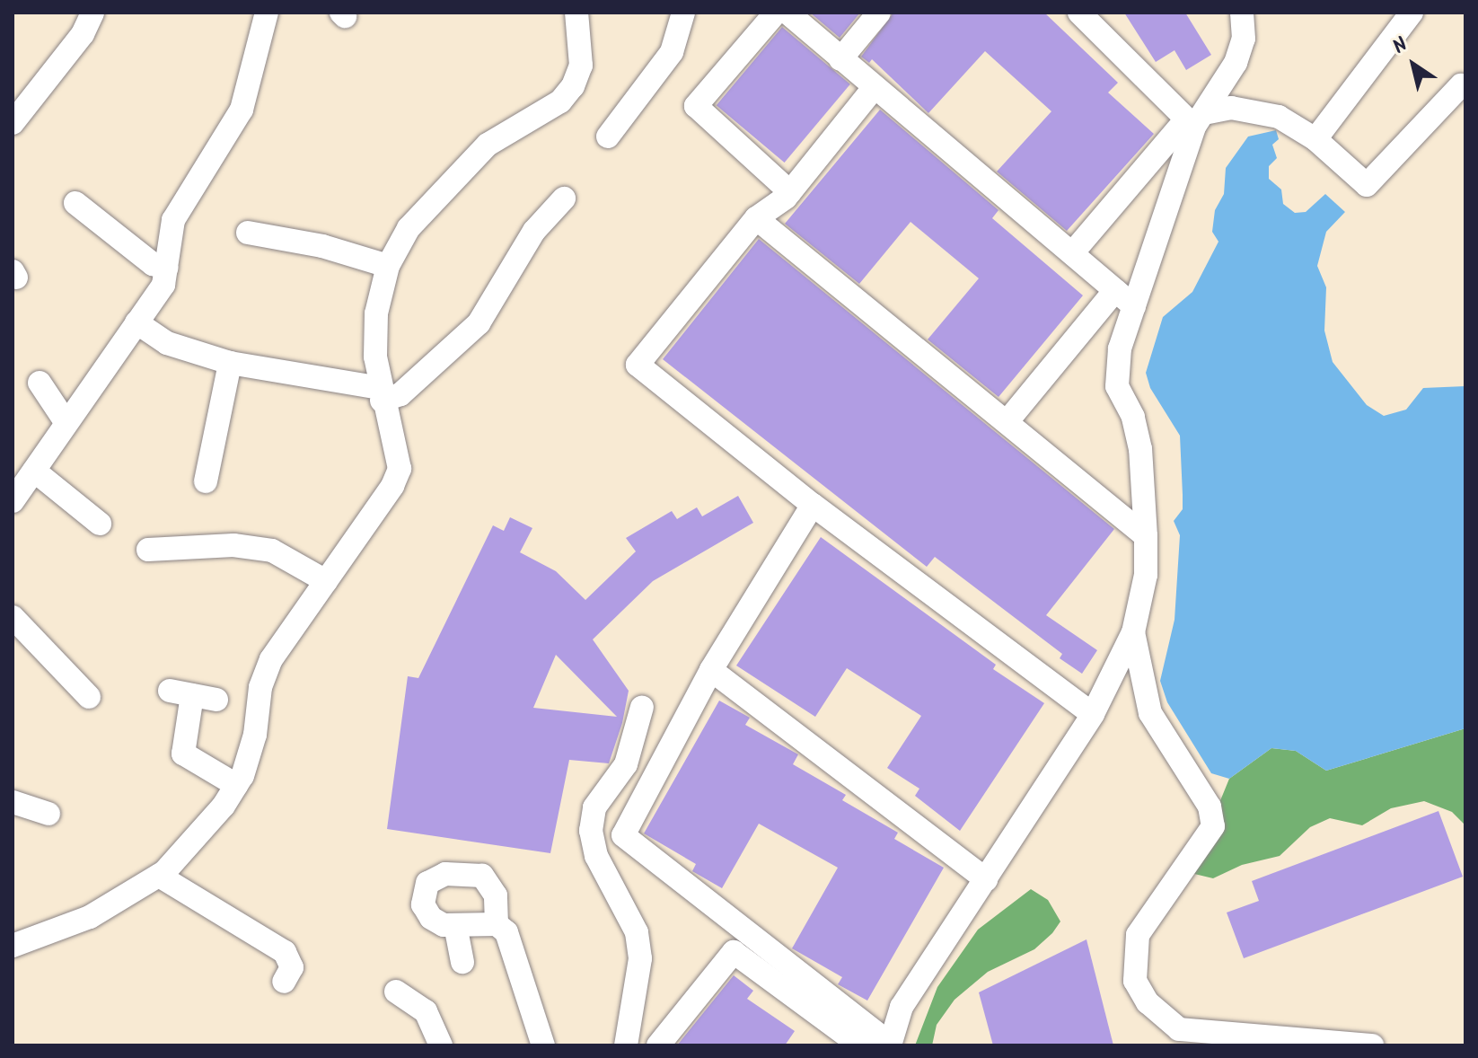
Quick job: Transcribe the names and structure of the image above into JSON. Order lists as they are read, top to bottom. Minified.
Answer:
{"north":"top left"}
